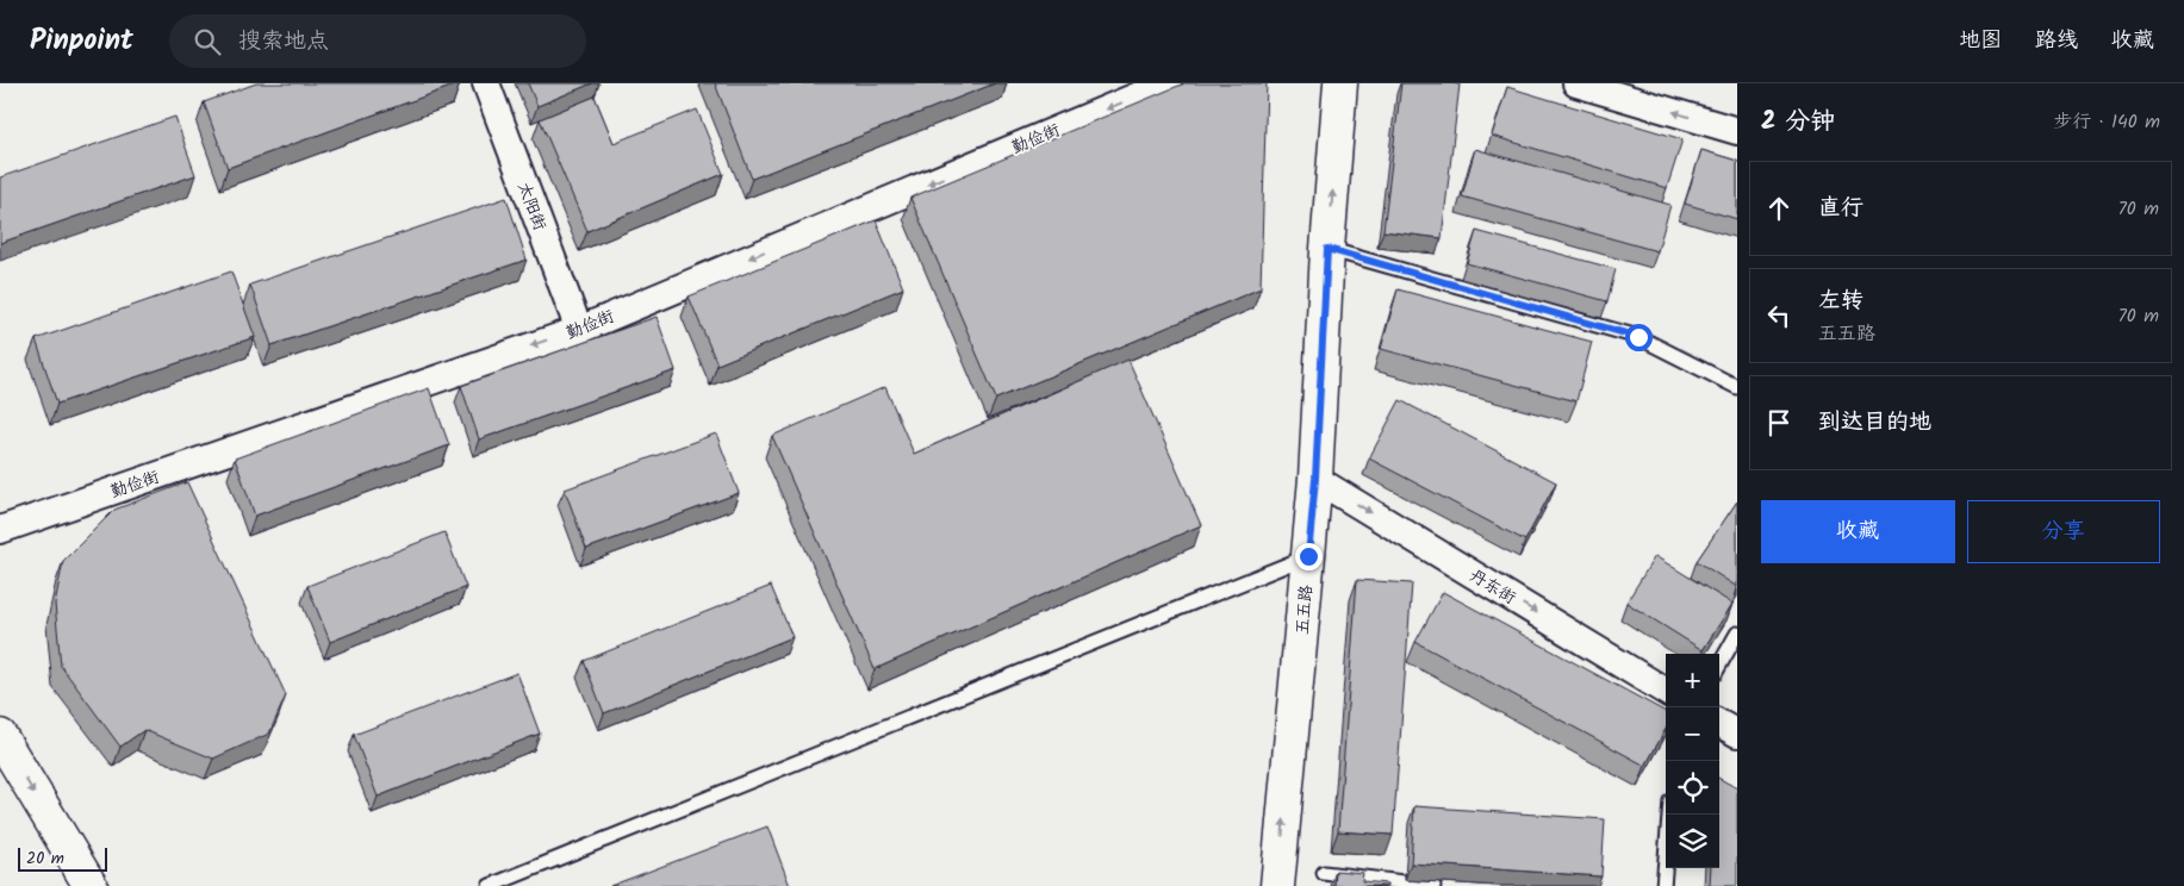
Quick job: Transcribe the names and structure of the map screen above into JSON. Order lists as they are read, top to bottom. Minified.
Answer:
{"streets":{"main road":["五五路"],"street":["勤俭街","太阳街","丹东街"]},"crossings":[["勤俭街","太阳街"],["丹东街","五五路"]],"one_way":["勤俭街","丹东街","五五路"],"scale_bar":"20 m","page":{"header":"Pinpoint","search":"搜索地点","nav":["地图","路线","收藏"],"heading":["2 分钟","步行 · 140 m"],"list":[["直行","70 m"],["左转","五五路","70 m"],"到达目的地"],"buttons":["收藏","分享"],"map_buttons":["+","−"],"scale":"20 m"}}
